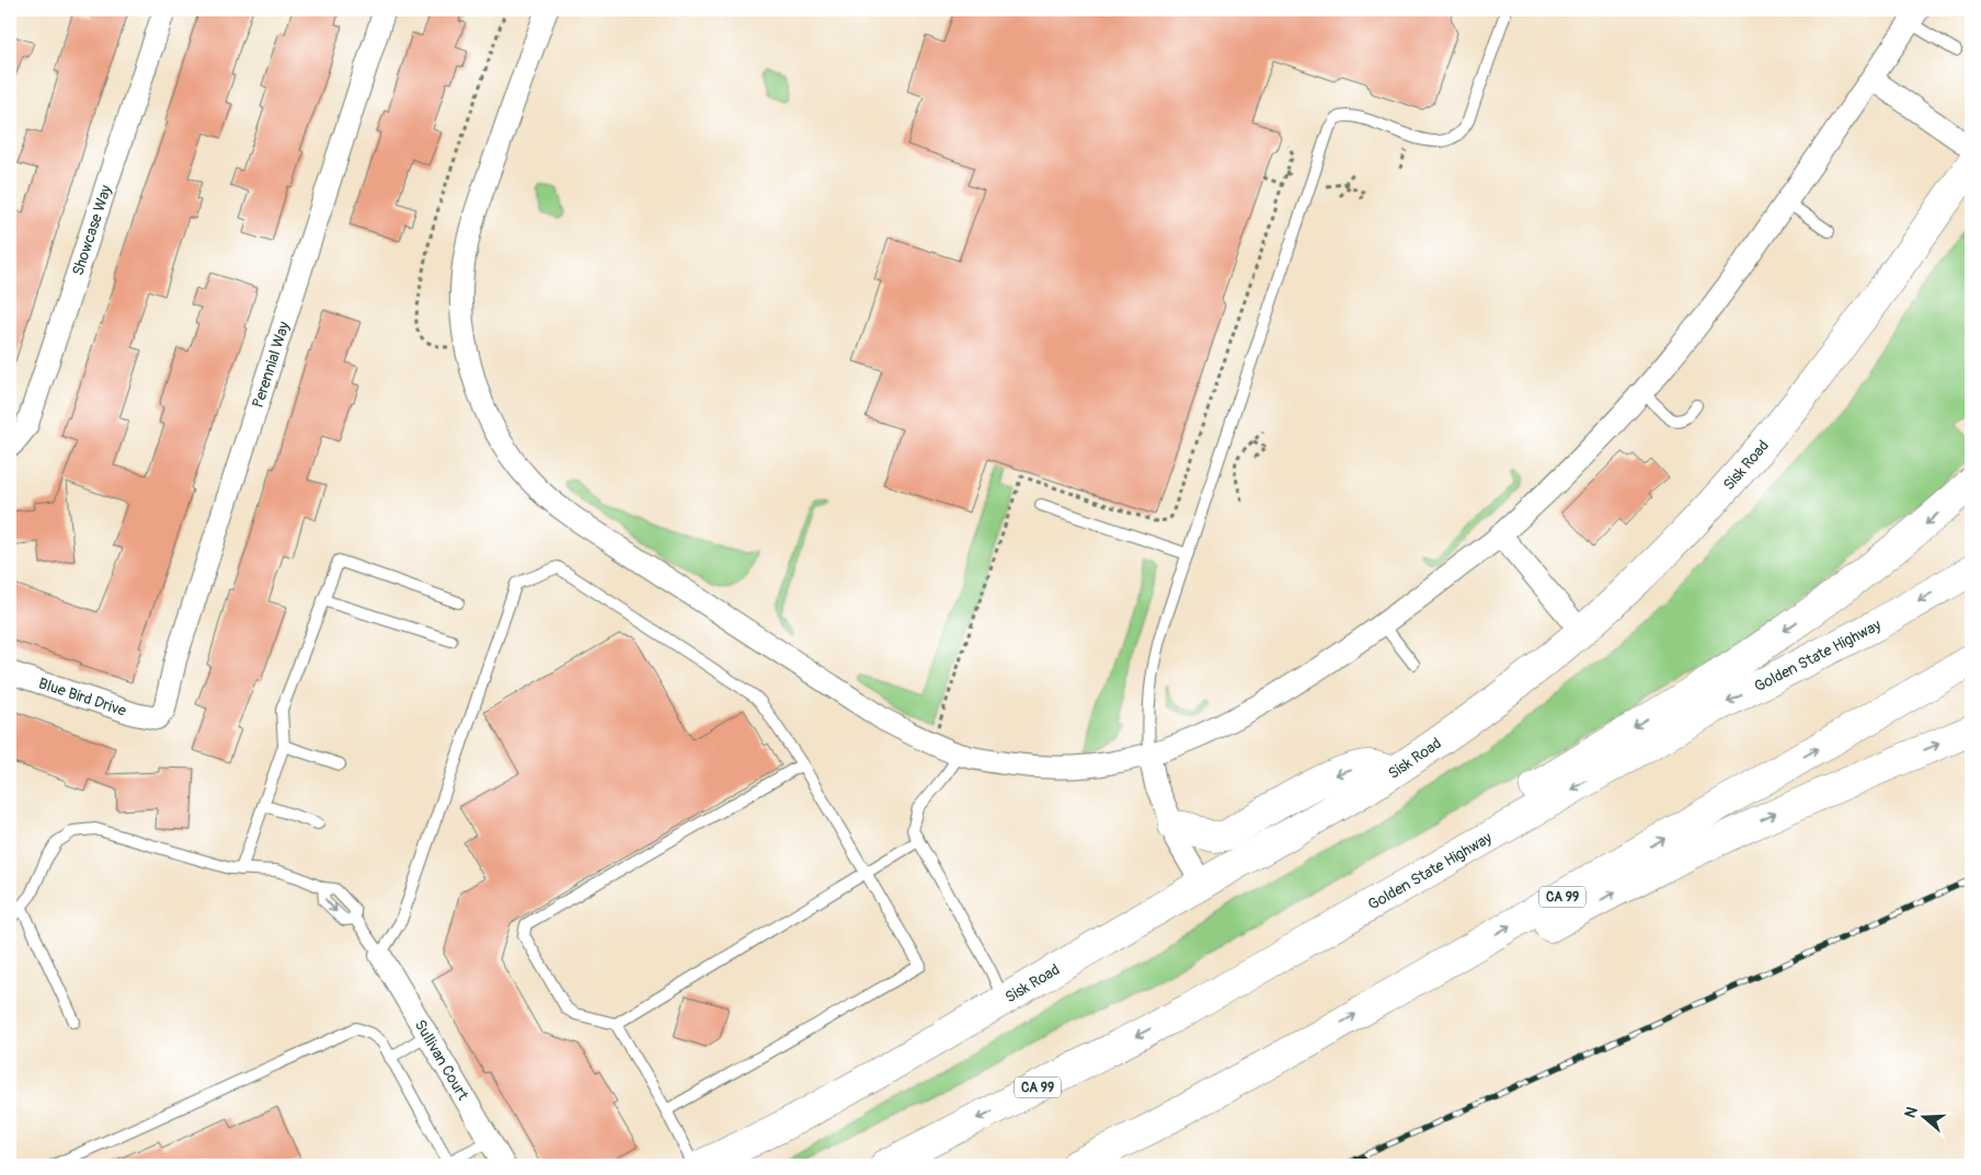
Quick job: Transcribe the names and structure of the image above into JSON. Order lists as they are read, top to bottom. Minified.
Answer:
{"streets":{"main road":["Sisk Road","Golden State Highway","CA 99"],"street":["Showcase Way","Perennial Way","Blue Bird Drive","Sullivan Court"]},"crossings":[["Perennial Way","Blue Bird Drive"]],"north":"left"}
